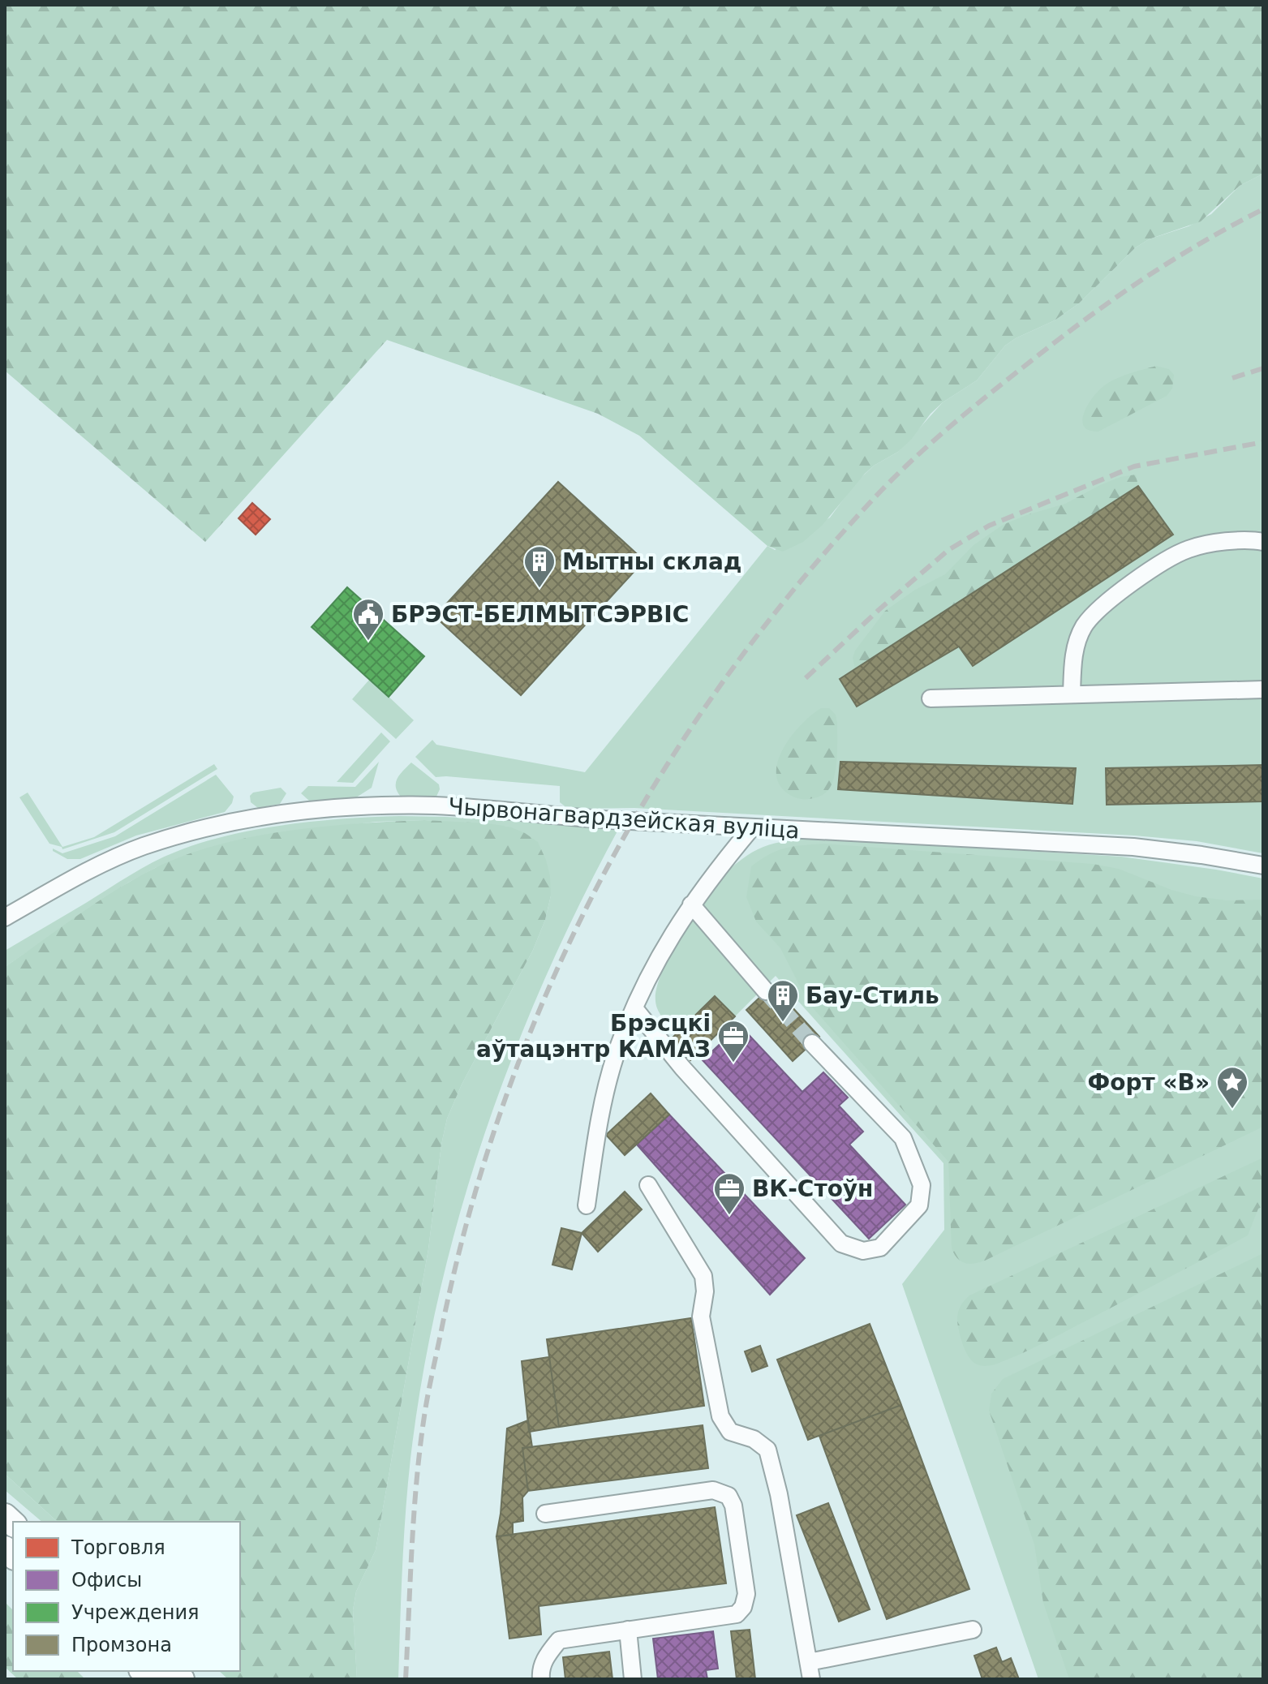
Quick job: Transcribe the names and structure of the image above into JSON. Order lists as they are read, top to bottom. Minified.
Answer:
{"streets":{"street":["Чырвонагвардзейская вуліца"]},"places":{"building":["Мытны склад","Бау-Стиль"],"public building":["БРЭСТ-БЕЛМЫТСЭРВІС"],"office":["Брэсцкі аўтацэнтр КАМАЗ","ВК-Стоўн"],"place":["Форт «В»"]},"legend":["Торговля","Офисы","Учреждения","Промзона"]}
